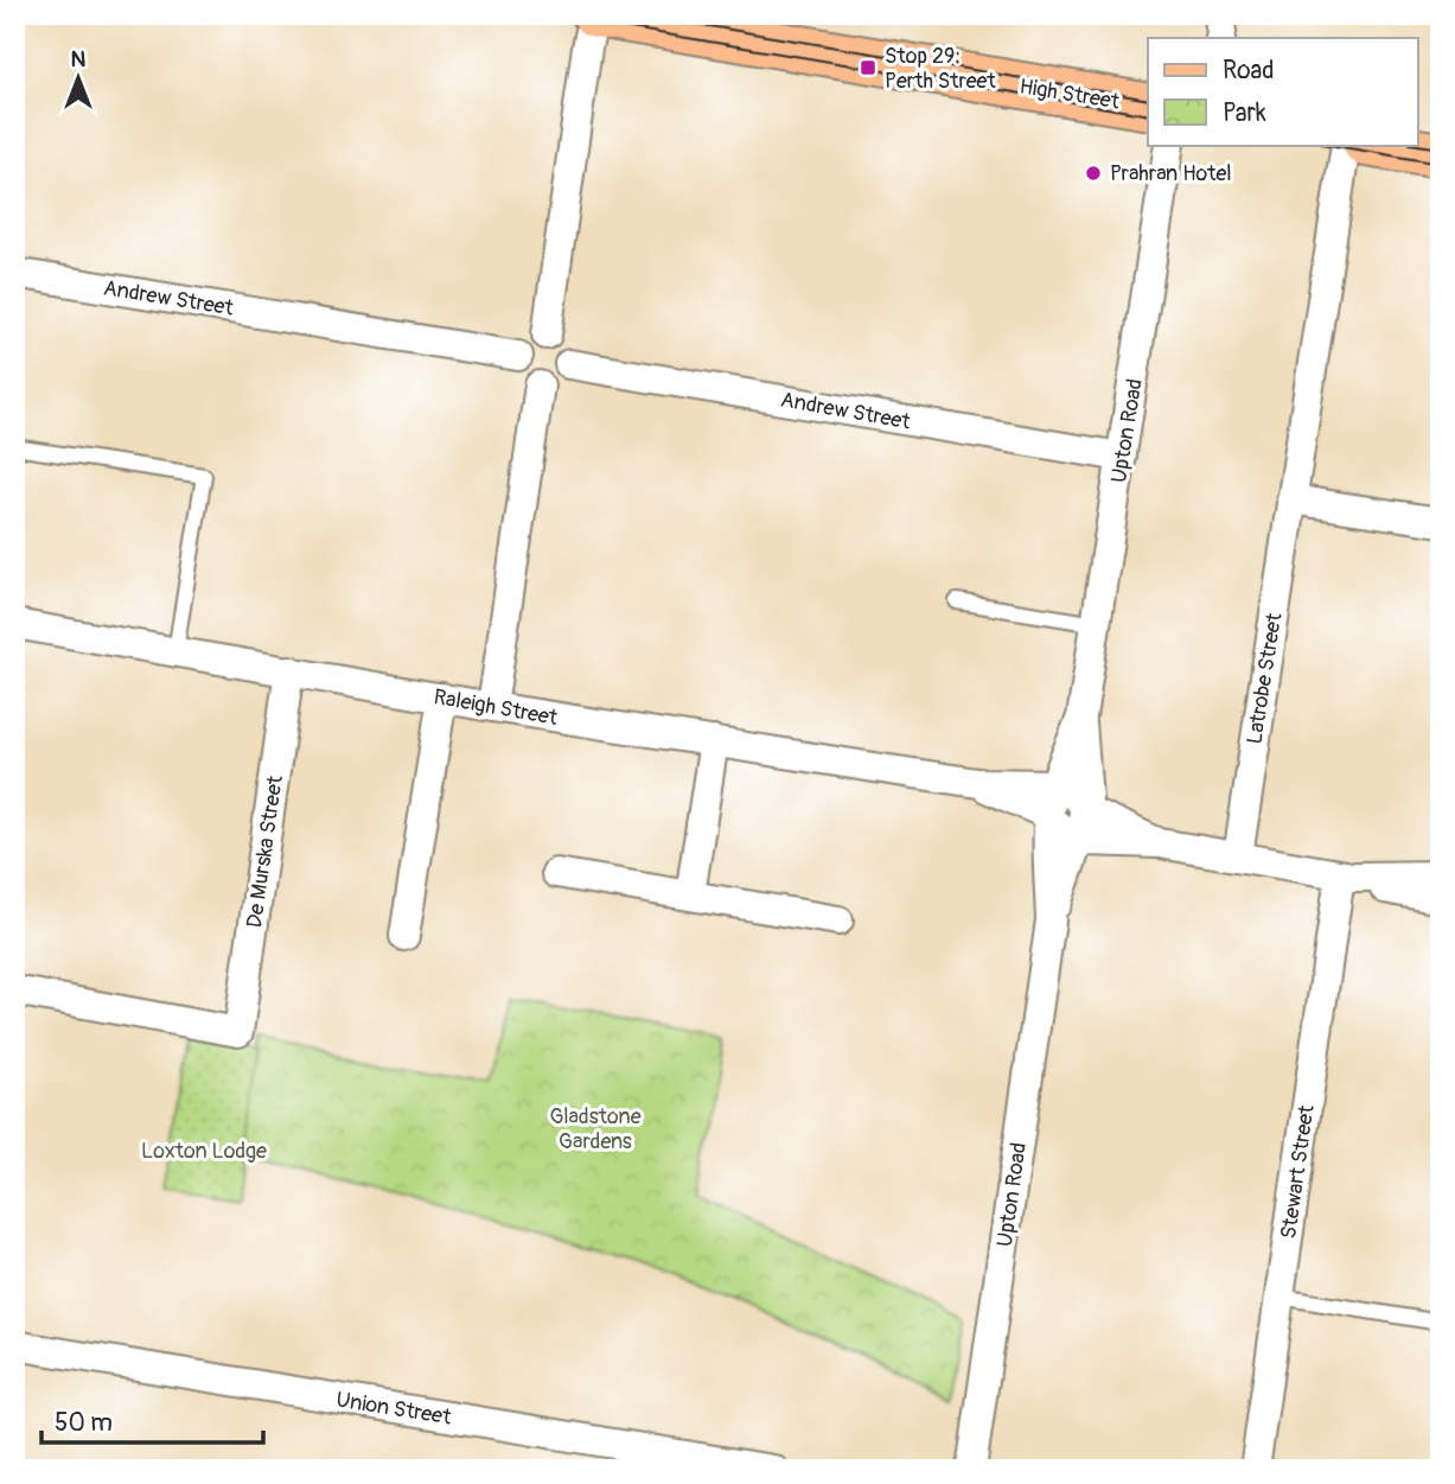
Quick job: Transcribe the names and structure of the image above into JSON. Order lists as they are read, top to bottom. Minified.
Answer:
{"streets":{"main road":["High Street"],"street":["Andrew Street","Upton Road","Latrobe Street","Raleigh Street","De Murska Street","Stewart Street","Union Street"]},"crossings":[["Andrew Street","Upton Road"],["Upton Road","Raleigh Street"],["Raleigh Street","De Murska Street"]],"parks":["Gladstone Gardens","Loxton Lodge"],"places":{"transit":["Stop 29: Perth Street"],"other":["Prahran Hotel"]},"legend":["Road","Park"],"scale_bar":"50 m","north":"top"}
